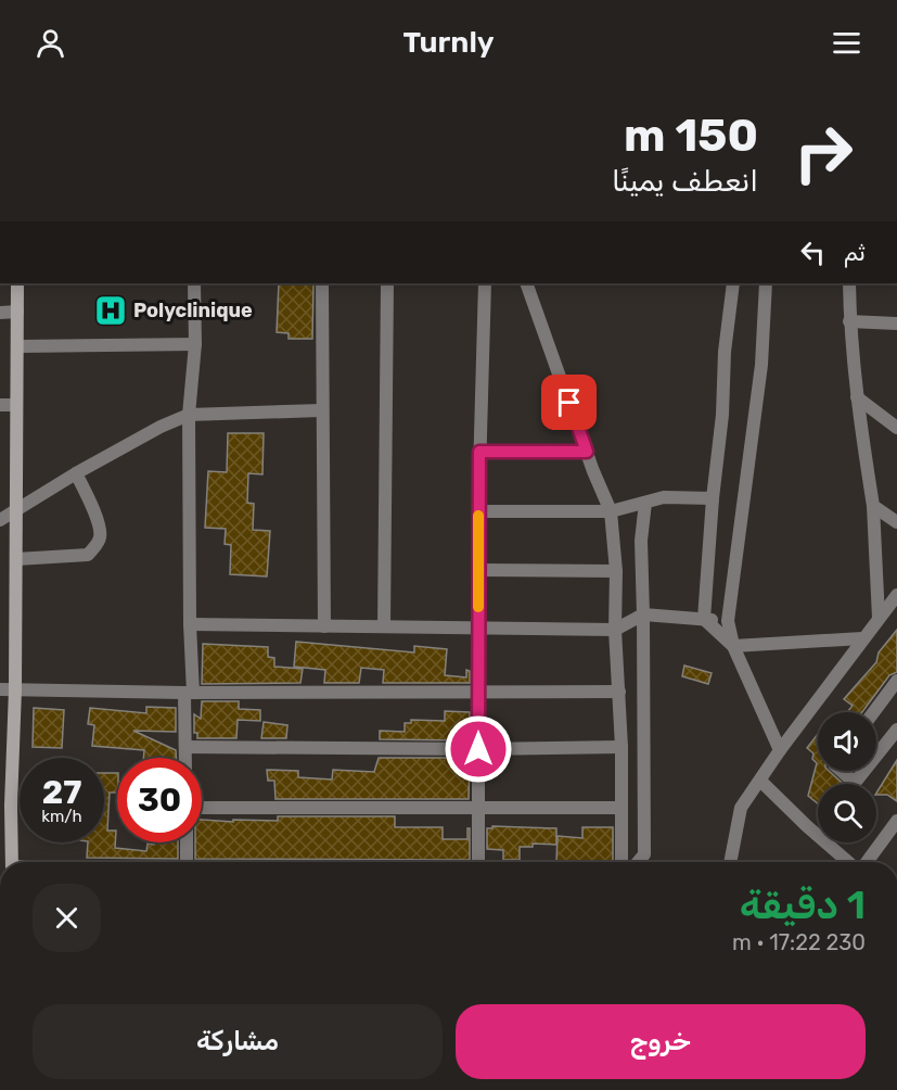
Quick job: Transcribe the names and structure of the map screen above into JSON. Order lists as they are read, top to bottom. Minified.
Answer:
{"places":{"hospital":["Polyclinique"]},"page":{"header":"Turnly","turn":["150 m","انعطف يمينًا"],"then":"ثم","speed":"27 km/h","limit":"30","heading":["1 دقيقة","230 m · 17:22"],"buttons":["خروج","مشاركة"]}}
